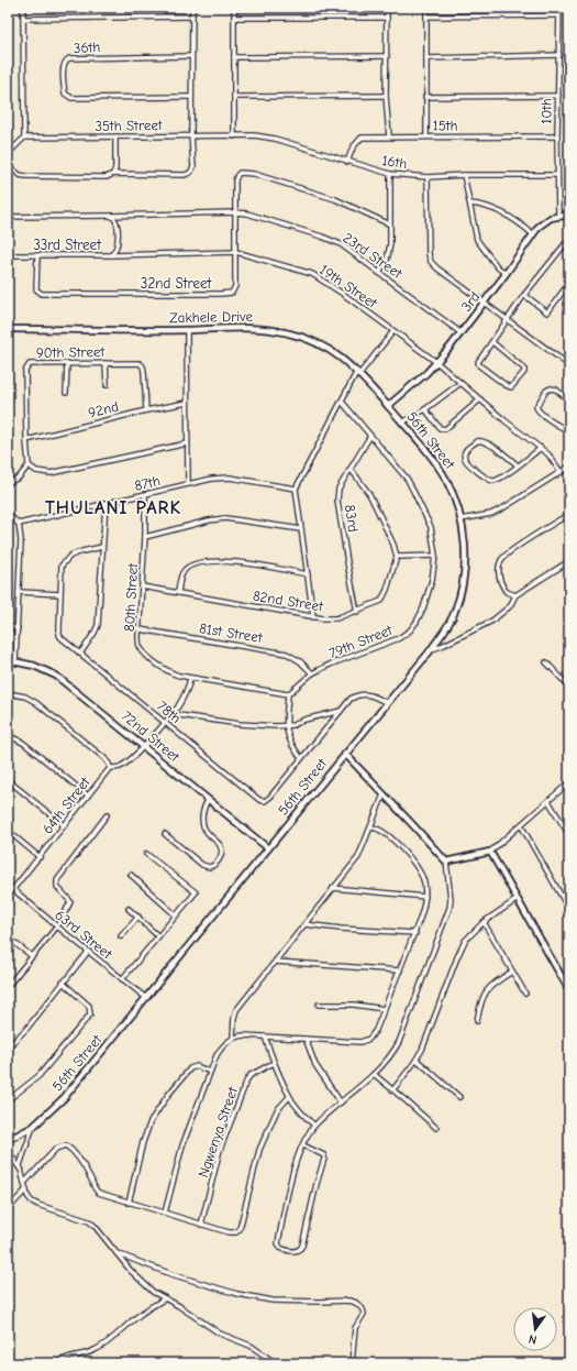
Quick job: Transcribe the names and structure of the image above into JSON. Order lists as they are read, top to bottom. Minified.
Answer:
{"streets":{"street":["36th","10th","35th Street","15th","16th","33rd Street","23rd Street","32nd Street","19th Street","3rd","Zakhele Drive","90th Street","92nd","56th Street","87th","83rd","80th Street","82nd Street","81st Street","79th Street","78th","72nd Street","64th Street","63rd Street","Ngwenya Street"]},"crossings":[["10th","15th"],["10th","16th"],["10th","3rd"],["35th Street","16th"],["15th","16th"],["33rd Street","23rd Street"],["33rd Street","32nd Street"],["33rd Street","19th Street"],["23rd Street","32nd Street"],["23rd Street","3rd"],["32nd Street","19th Street"],["19th Street","3rd"],["3rd","Zakhele Drive"],["3rd","56th Street"],["Zakhele Drive","56th Street"],["90th Street","92nd"],["56th Street","78th"],["56th Street","72nd Street"],["56th Street","63rd Street"],["87th","80th Street"],["83rd","82nd Street"],["83rd","79th Street"],["80th Street","82nd Street"],["80th Street","81st Street"],["80th Street","79th Street"],["80th Street","64th Street"],["81st Street","79th Street"],["78th","64th Street"],["72nd Street","64th Street"],["64th Street","63rd Street"]],"districts":["THULANI PARK"],"north":"bottom"}
